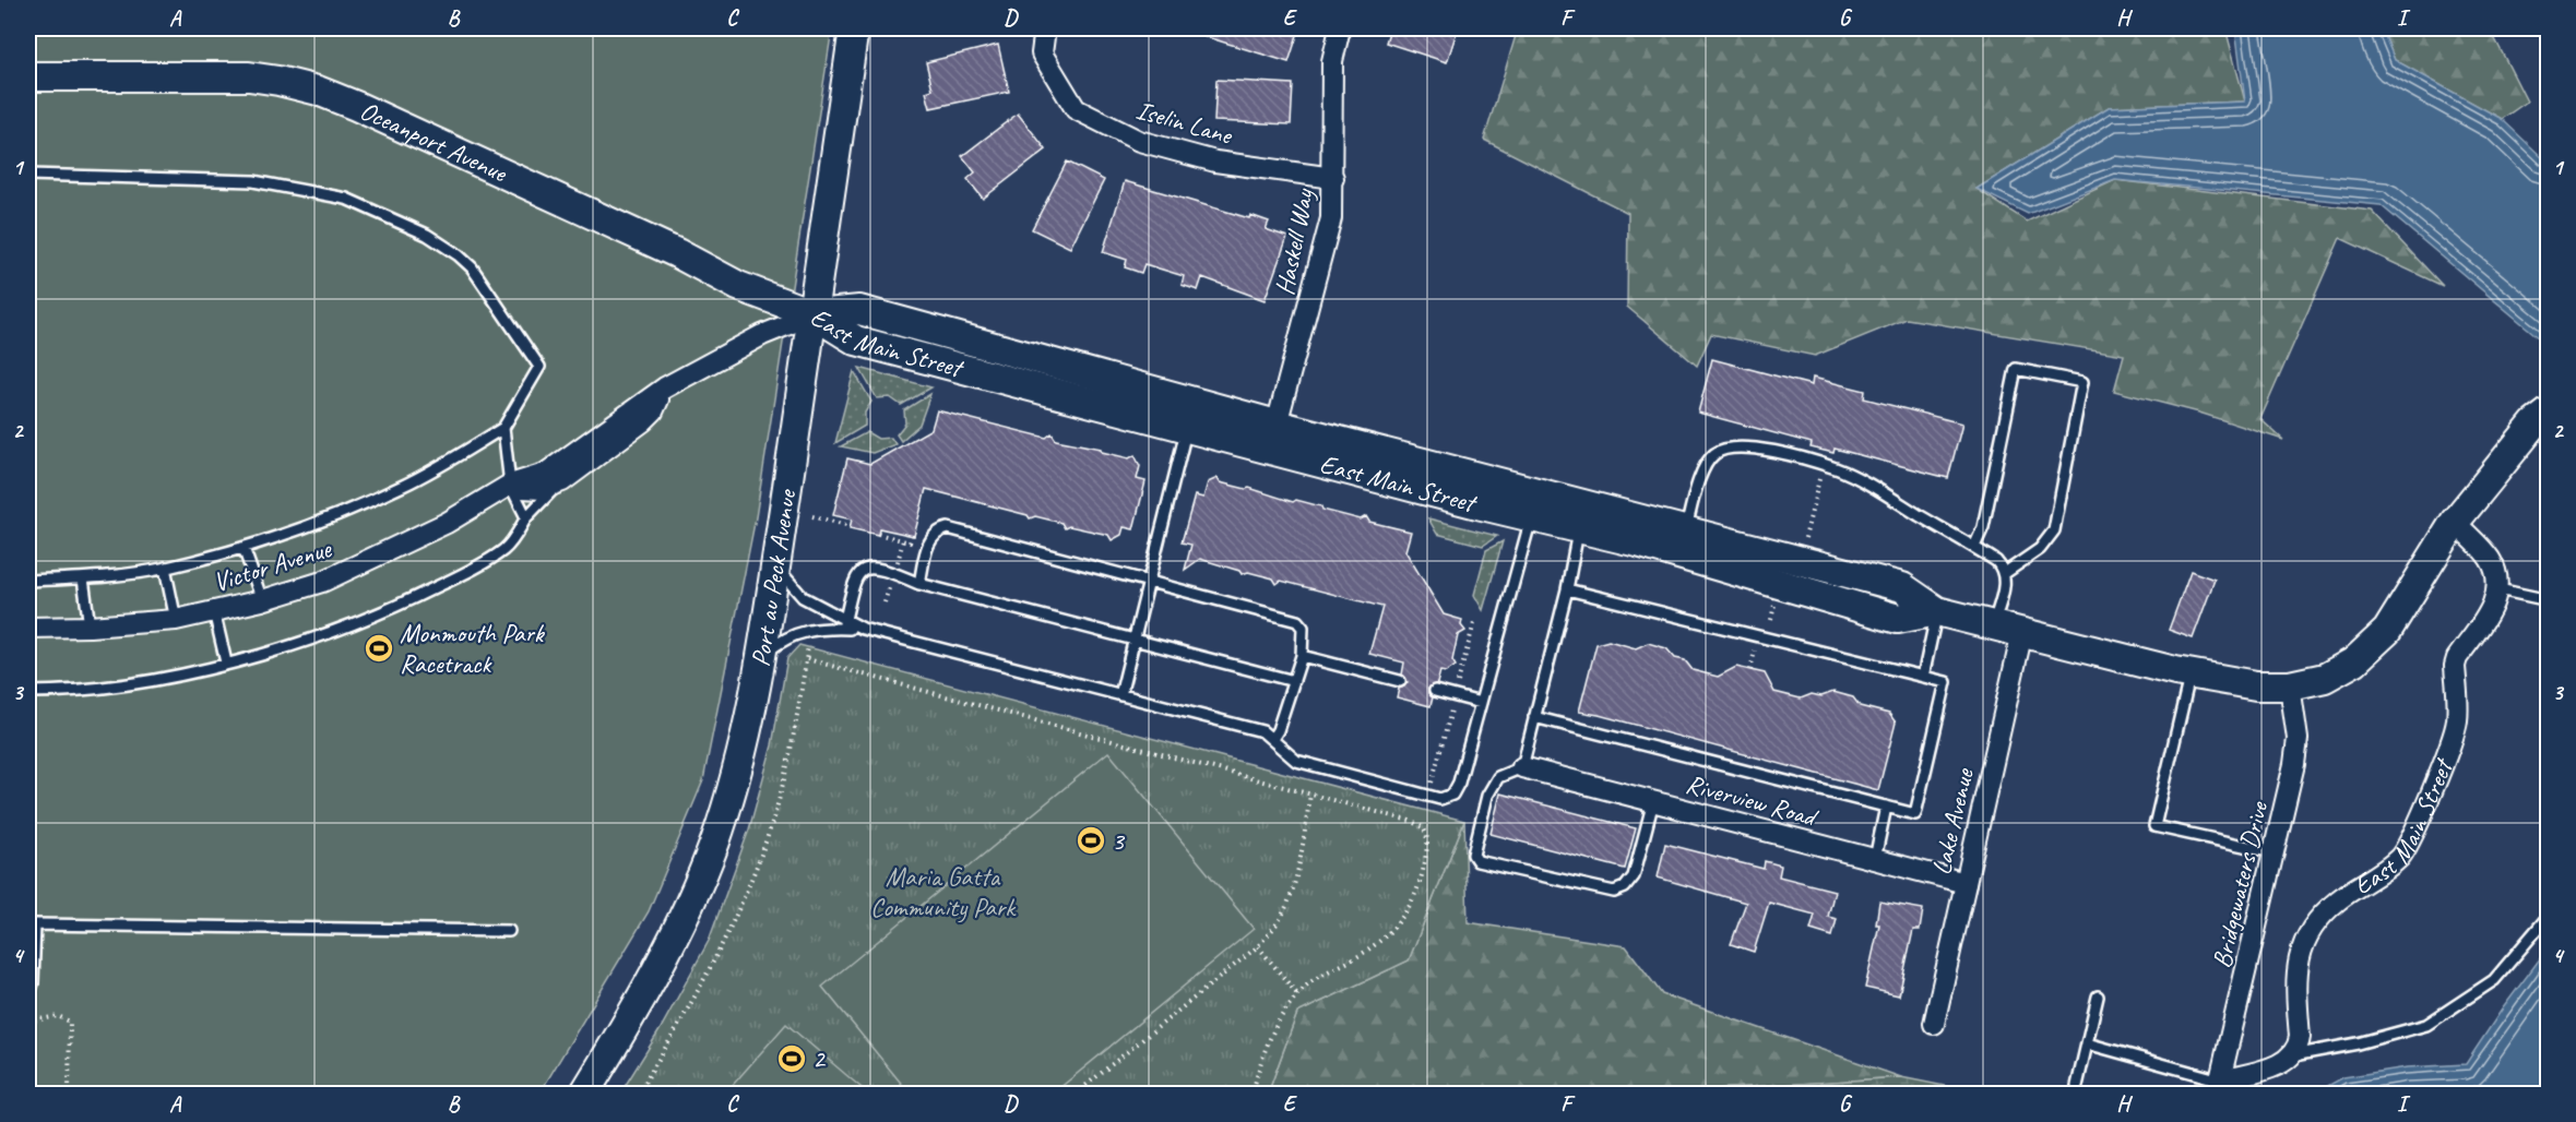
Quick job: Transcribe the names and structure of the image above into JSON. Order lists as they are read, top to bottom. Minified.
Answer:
{"streets":{"main road":["Oceanport Avenue","East Main Street","Port au Peck Avenue"],"street":["Iselin Lane","Haskell Way","Victor Avenue","Riverview Road","Lake Avenue","Bridgewaters Drive"]},"crossings":[["Iselin Lane","Haskell Way"],["Oceanport Avenue","East Main Street"],["Oceanport Avenue","Victor Avenue"],["Oceanport Avenue","Port au Peck Avenue"],["Haskell Way","East Main Street"],["East Main Street","Victor Avenue"],["East Main Street","Port au Peck Avenue"],["East Main Street","Lake Avenue"],["East Main Street","Bridgewaters Drive"],["Victor Avenue","Port au Peck Avenue"],["Riverview Road","Lake Avenue"]],"parks":["Maria Gatta Community Park"],"places":{"sports":["Monmouth Park Racetrack","3","2"]},"grid":{"columns":["A","B","C","D","E","F","G","H","I"],"rows":["1","2","3","4"]}}
